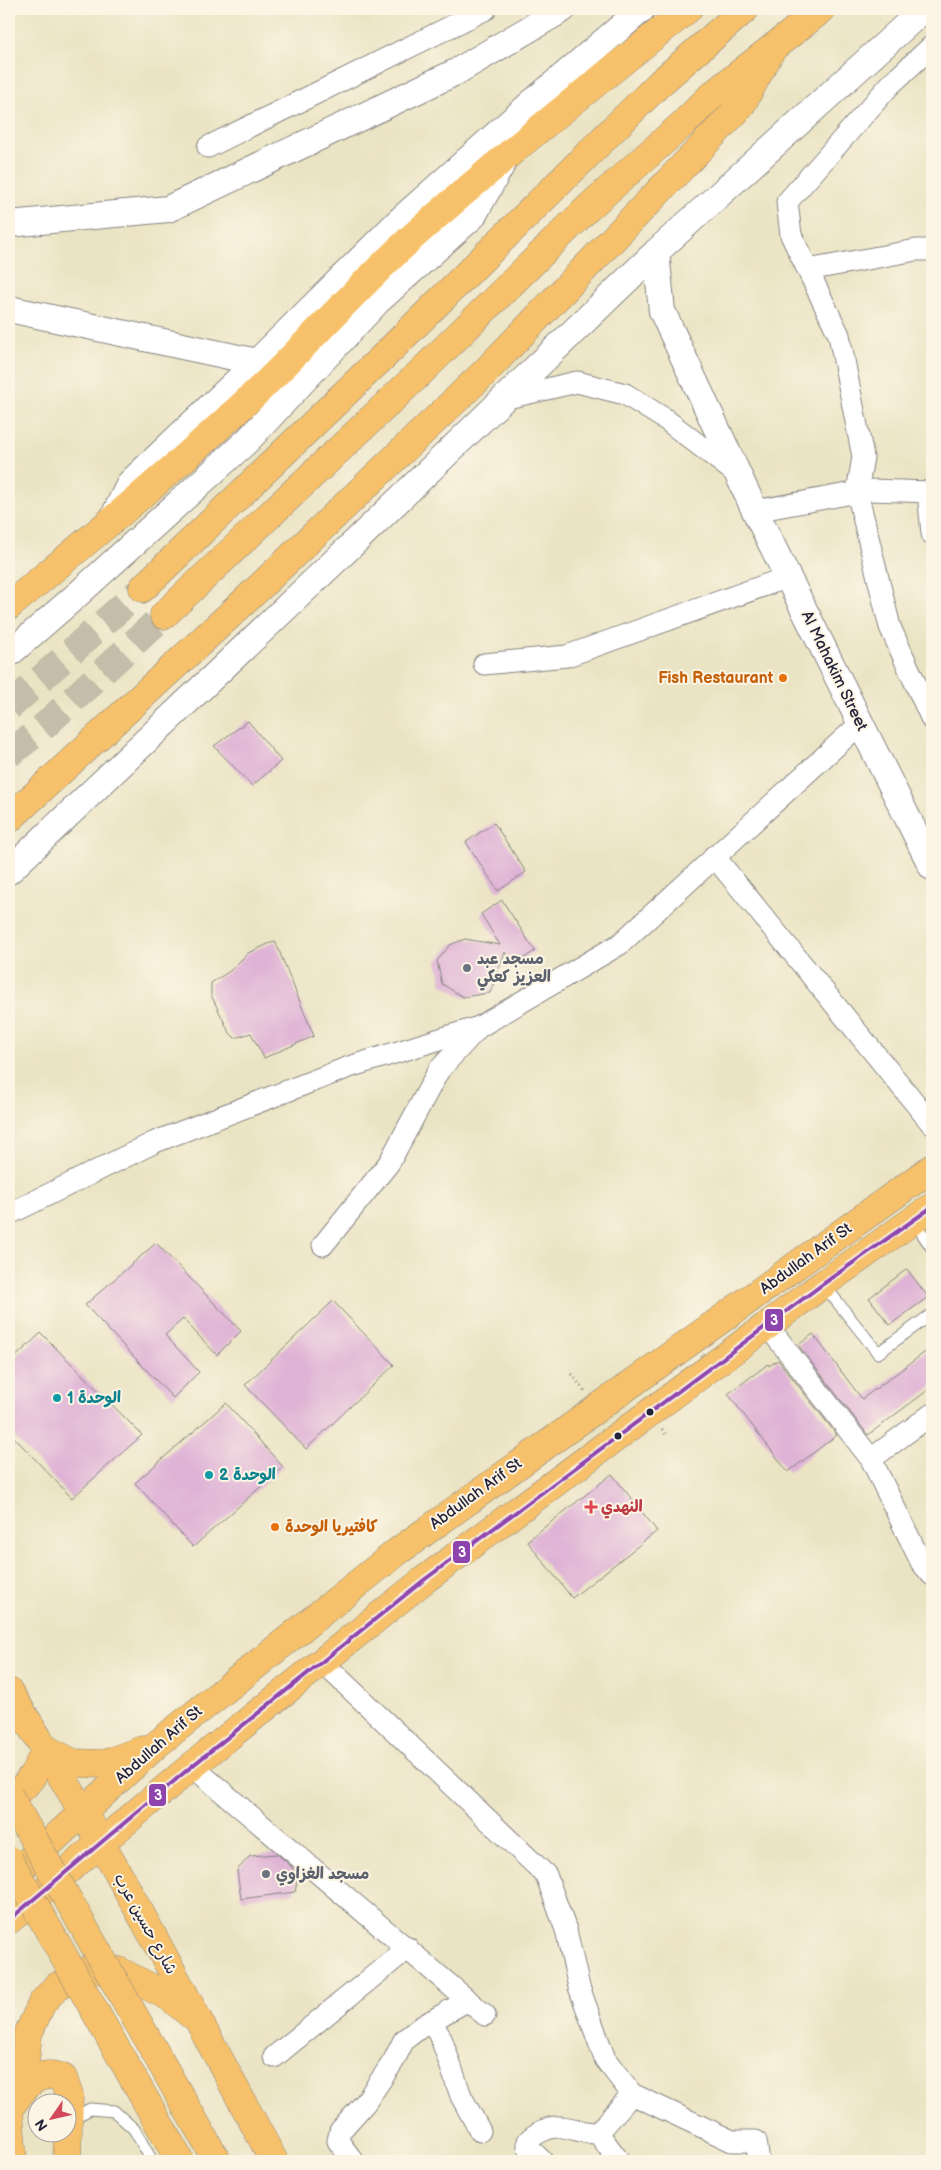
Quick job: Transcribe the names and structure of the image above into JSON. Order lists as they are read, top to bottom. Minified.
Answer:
{"streets":{"main road":["Abdullah Arif St","شارع حسين عرب"],"street":["Al Mahakim Street"]},"crossings":[["Abdullah Arif St","شارع حسين عرب"]],"places":{"other":["Fish Restaurant","مسجد عبد العزيز كعكي","الوحدة 1","الوحدة 2","كافتيريا الوحدة","مسجد الغزاوي"],"health":["النهدي"]},"lines":["transit line 3"],"north":"bottom left"}
